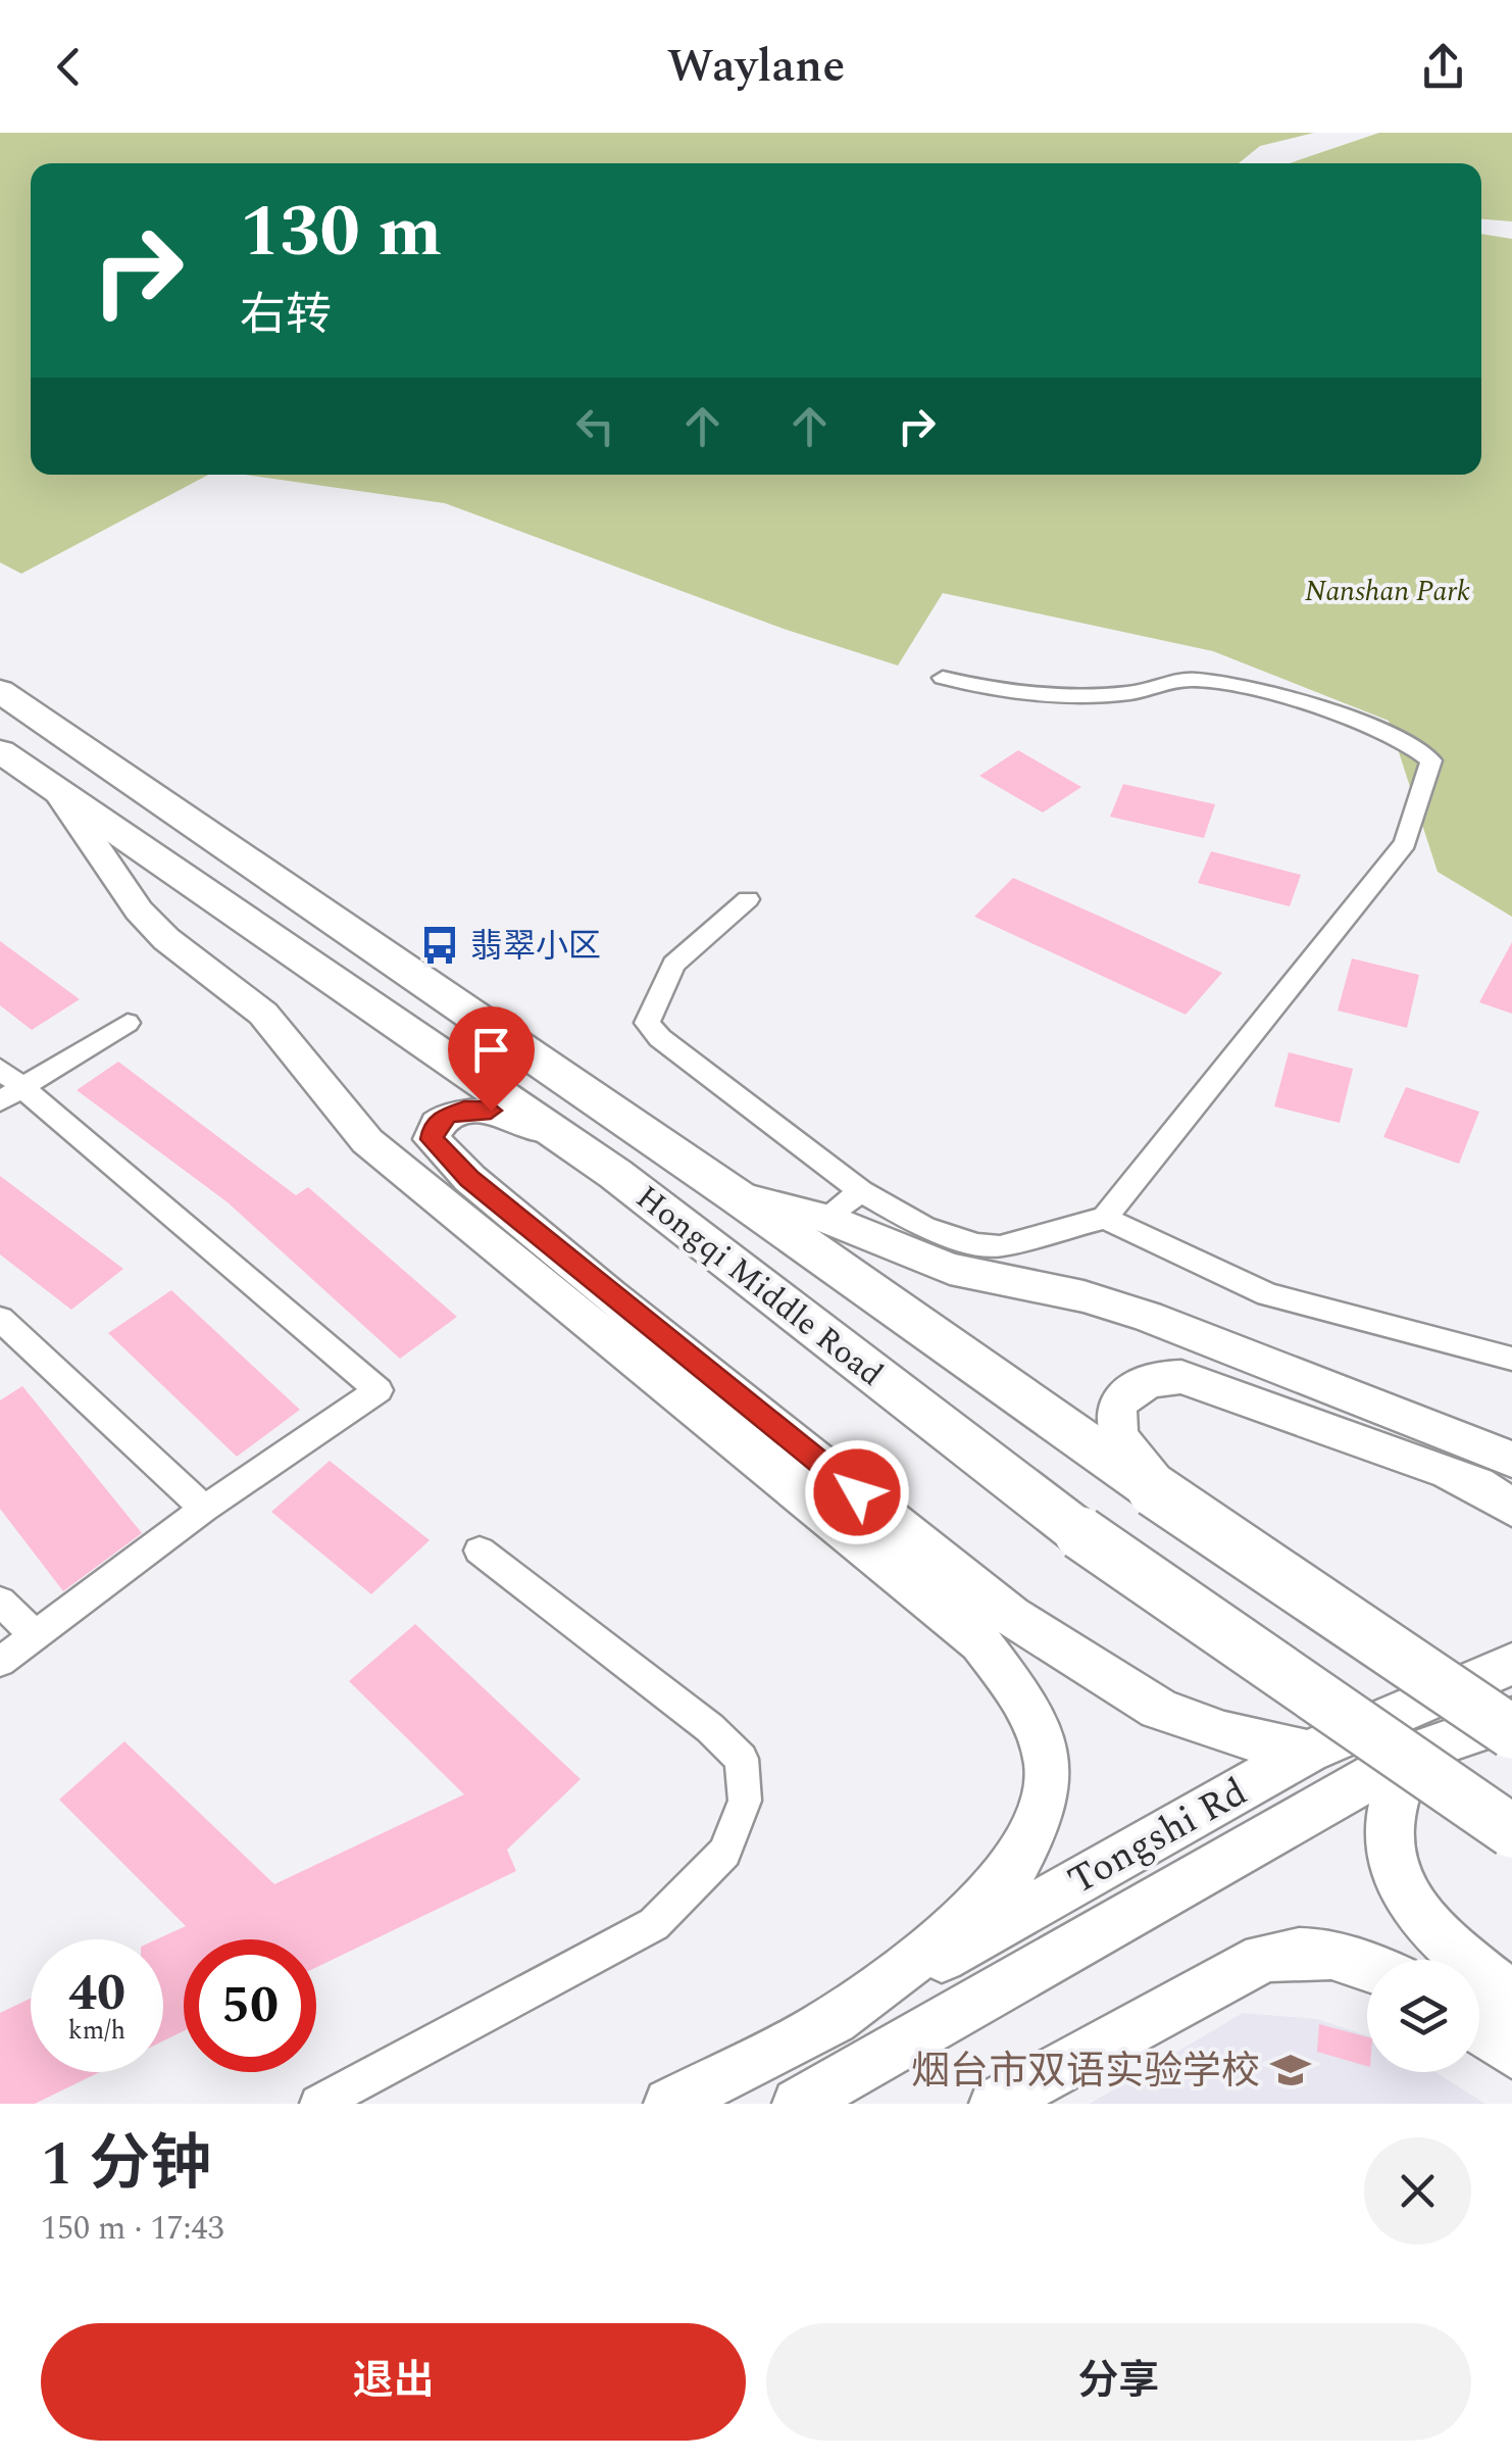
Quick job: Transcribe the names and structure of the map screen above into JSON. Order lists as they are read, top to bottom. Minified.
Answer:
{"streets":{"main road":["Hongqi Middle Road","Tongshi Rd"]},"parks":["Nanshan Park"],"places":{"bus stop":["翡翠小区"],"school or university":["烟台市双语实验学校"]},"page":{"header":"Waylane","turn":["130 m","右转"],"speed":"40 km/h","limit":"50","heading":["1 分钟","150 m · 17:43"],"buttons":["退出","分享"]}}
